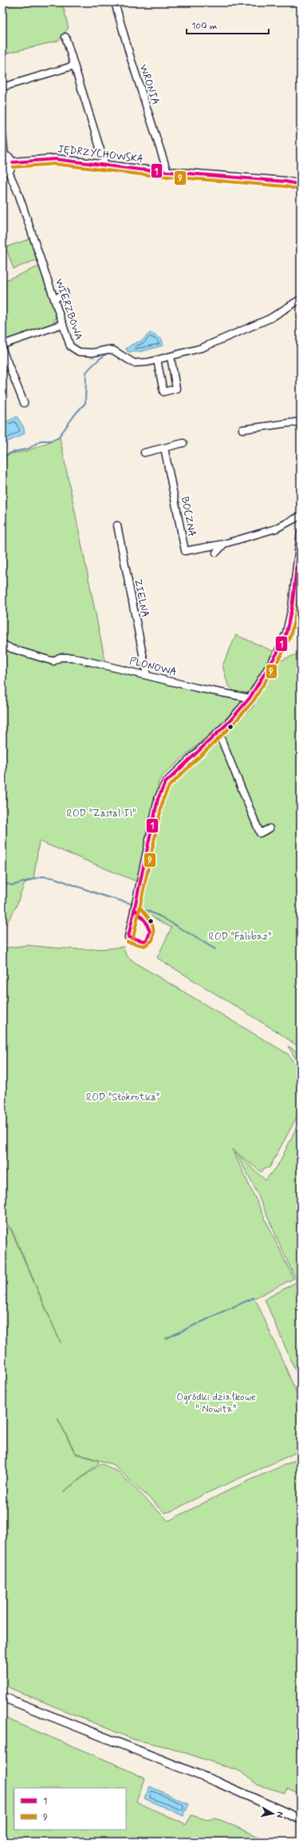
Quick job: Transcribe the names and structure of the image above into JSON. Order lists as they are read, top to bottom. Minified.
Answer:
{"streets":{"main road":["JĘDRZYCHOWSKA"],"street":["WRONIA","WIERZBOWA","BOCZNA","ZIELNA","PLONOWA"]},"crossings":[["WRONIA","JĘDRZYCHOWSKA"],["ZIELNA","PLONOWA"]],"parks":["ROD \"Zastal II\"","ROD \"Falubaz\"","ROD \"Stokrotka\"","Ogródki działkowe \" Nowita\""],"lines":["transit line 1","transit line 9"],"legend":["1","9"],"scale_bar":"100 m","north":"right"}
